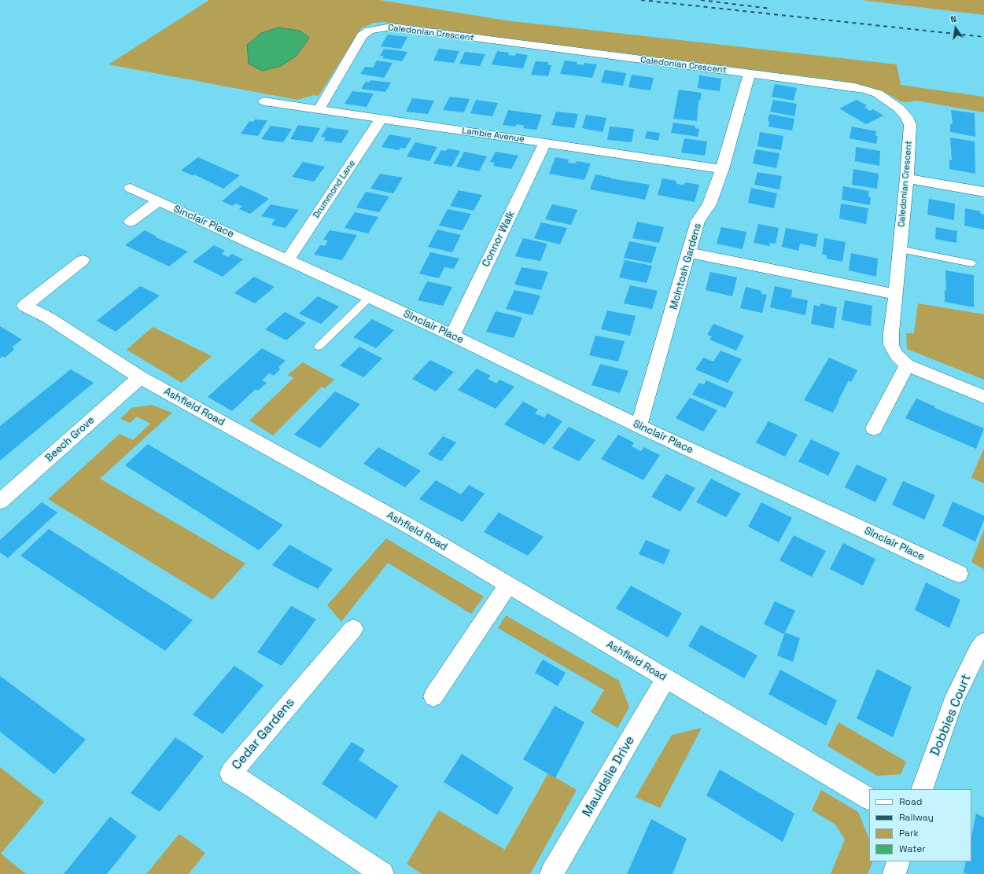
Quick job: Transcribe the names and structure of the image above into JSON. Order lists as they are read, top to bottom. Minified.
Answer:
{"streets":{"street":["Caledonian Crescent","Lambie Avenue","Drummond Lane","Sinclair Place","Connor Walk","McIntosh Gardens","Ashfield Road","Beech Grove","Dobbies Court","Cedar Gardens","Mauldslie Drive"]},"crossings":[["Caledonian Crescent","Lambie Avenue"],["Caledonian Crescent","McIntosh Gardens"],["Lambie Avenue","Drummond Lane"],["Lambie Avenue","Connor Walk"],["Lambie Avenue","McIntosh Gardens"],["Drummond Lane","Sinclair Place"],["Sinclair Place","Connor Walk"],["Sinclair Place","McIntosh Gardens"],["Ashfield Road","Beech Grove"],["Ashfield Road","Mauldslie Drive"]],"legend":["Road","Railway","Park","Water"],"north":"top"}
